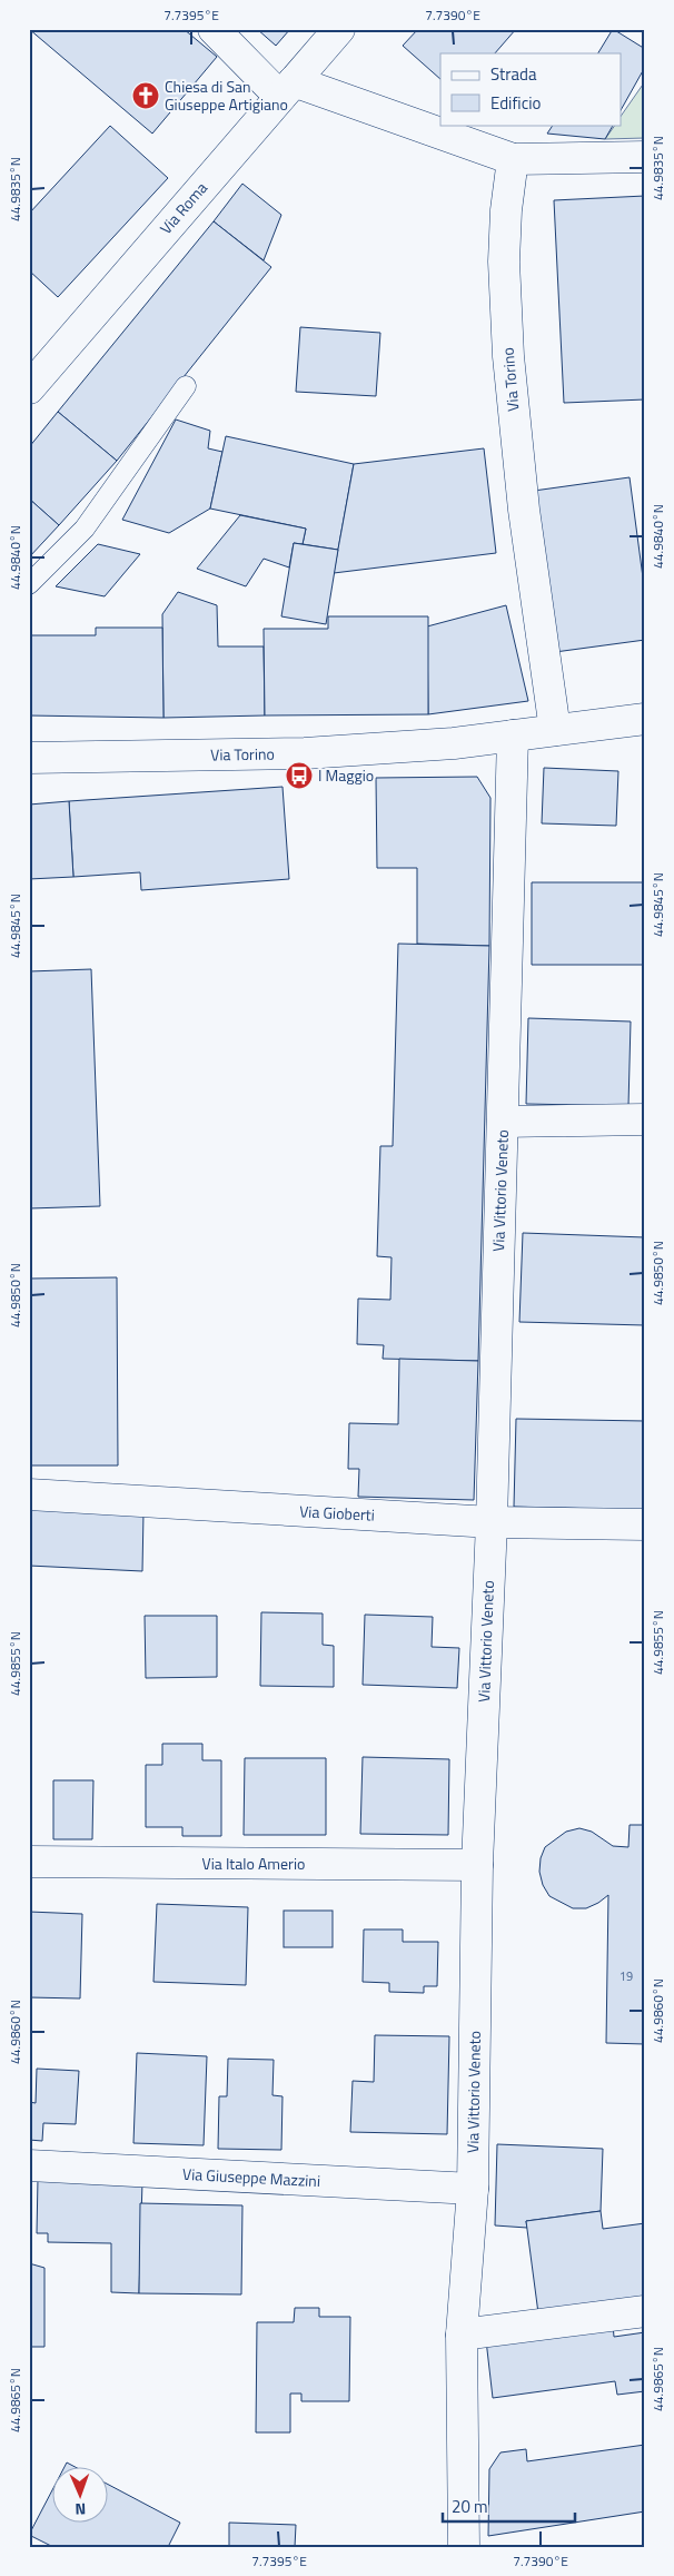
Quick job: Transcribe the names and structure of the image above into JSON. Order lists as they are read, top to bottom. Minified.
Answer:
{"streets":{"street":["Via Roma","Via Torino","Via Vittorio Veneto","Via Gioberti","Via Italo Amerio","Via Giuseppe Mazzini"]},"crossings":[["Via Torino","Via Vittorio Veneto"],["Via Vittorio Veneto","Via Gioberti"],["Via Vittorio Veneto","Via Italo Amerio"],["Via Vittorio Veneto","Via Giuseppe Mazzini"]],"places":{"church":["Chiesa di San Giuseppe Artigiano"],"bus stop":["I Maggio"]},"house_numbers":["19"],"legend":["Strada","Edificio"],"scale_bar":"20 m","north":"bottom","coordinates":["7.7395°E","7.7390°E","44.9835°N","44.9840°N","44.9845°N","44.9850°N","44.9855°N","44.9860°N","44.9865°N"]}
